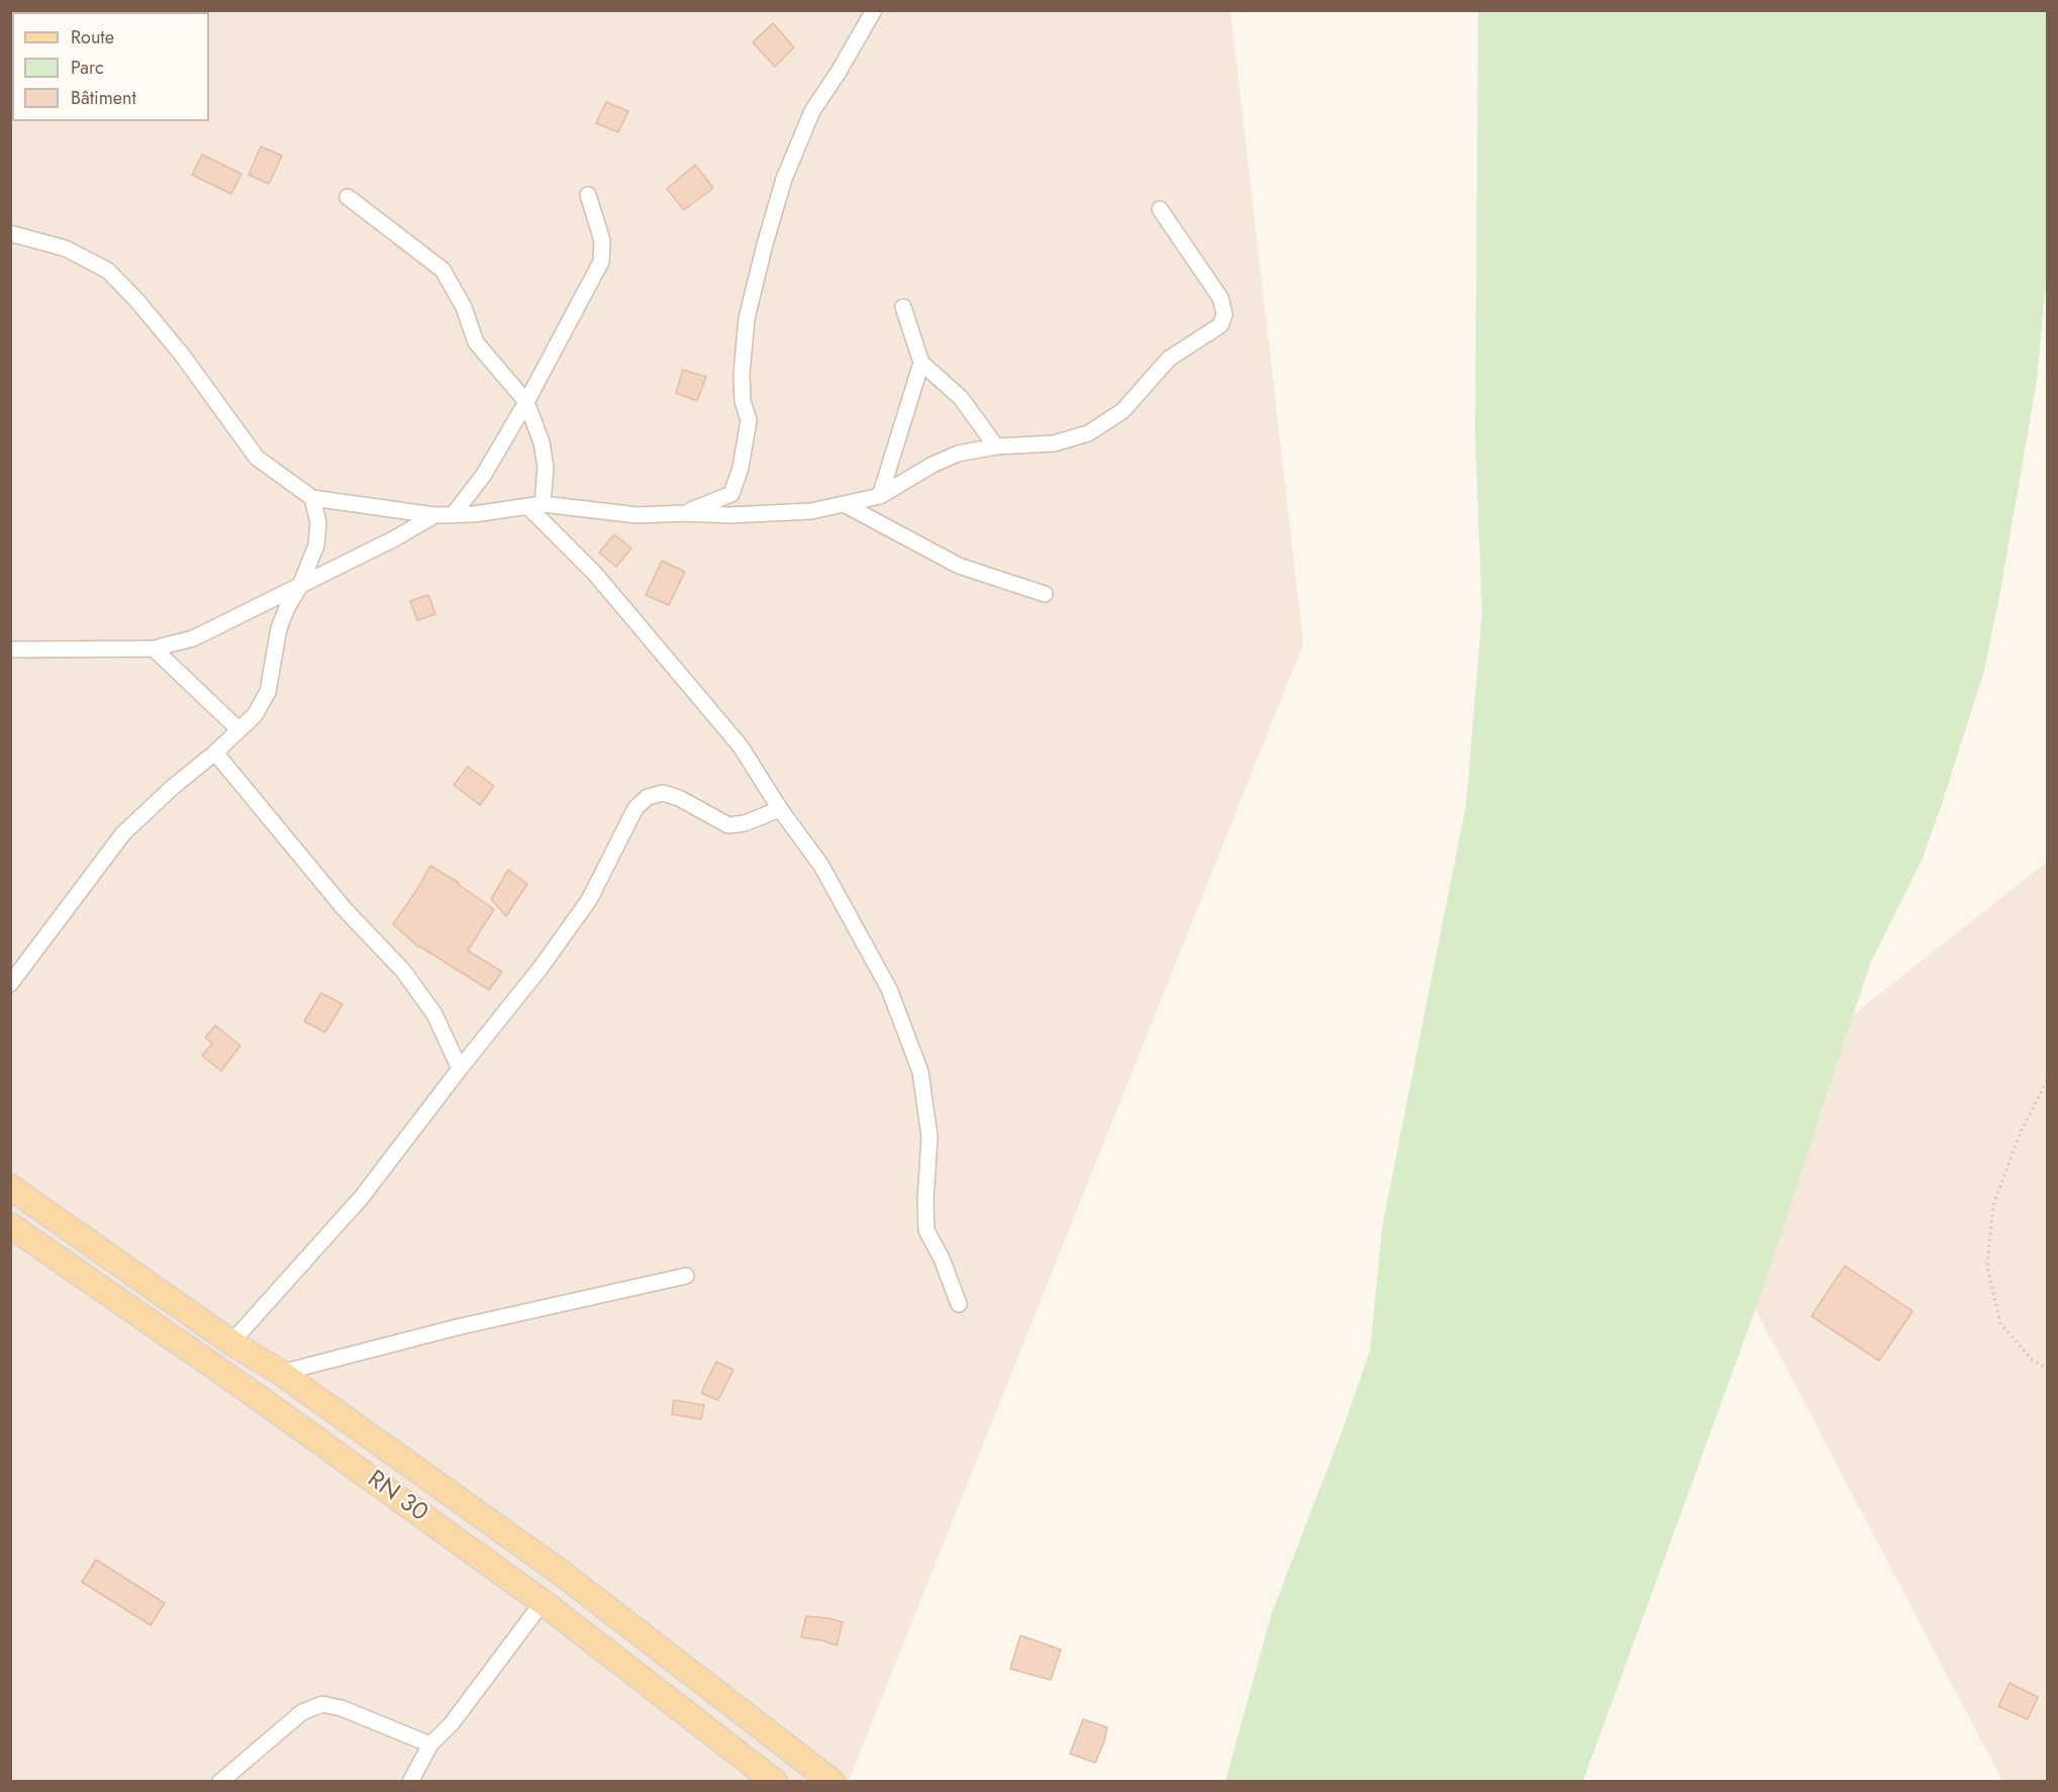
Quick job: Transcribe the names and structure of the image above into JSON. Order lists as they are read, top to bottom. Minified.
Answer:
{"streets":{"main road":["RN 30"]},"legend":["Route","Parc","Bâtiment"]}
